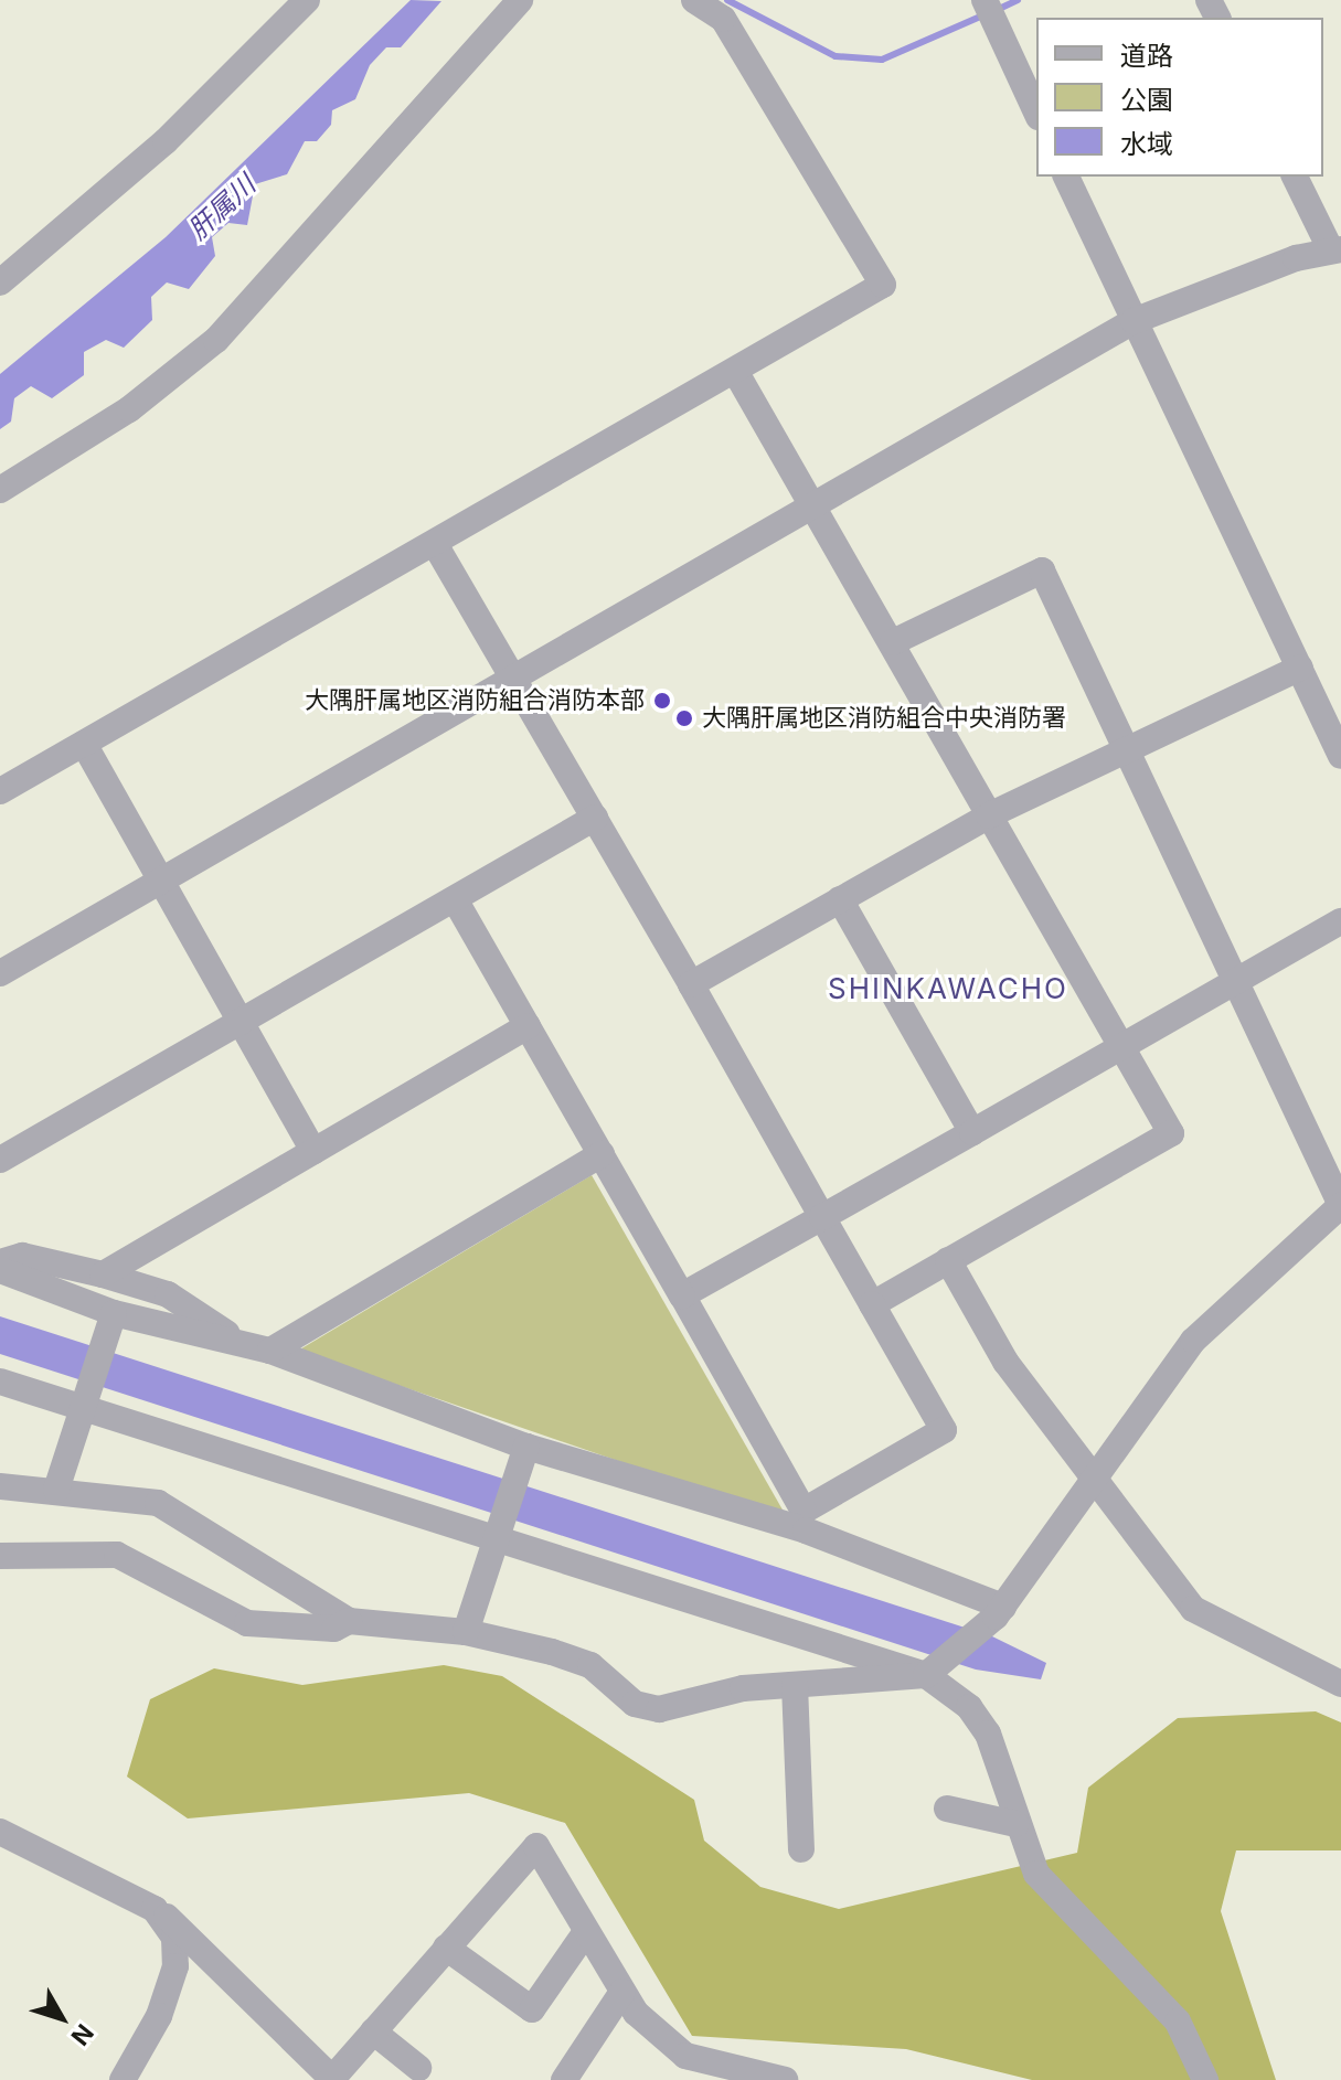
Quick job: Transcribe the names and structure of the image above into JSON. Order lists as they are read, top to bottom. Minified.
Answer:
{"districts":["SHINKAWACHO"],"water":["肝属川"],"places":["大隅肝属地区消防組合消防本部","大隅肝属地区消防組合中央消防署"],"legend":["道路","公園","水域"],"north":"bottom right"}
